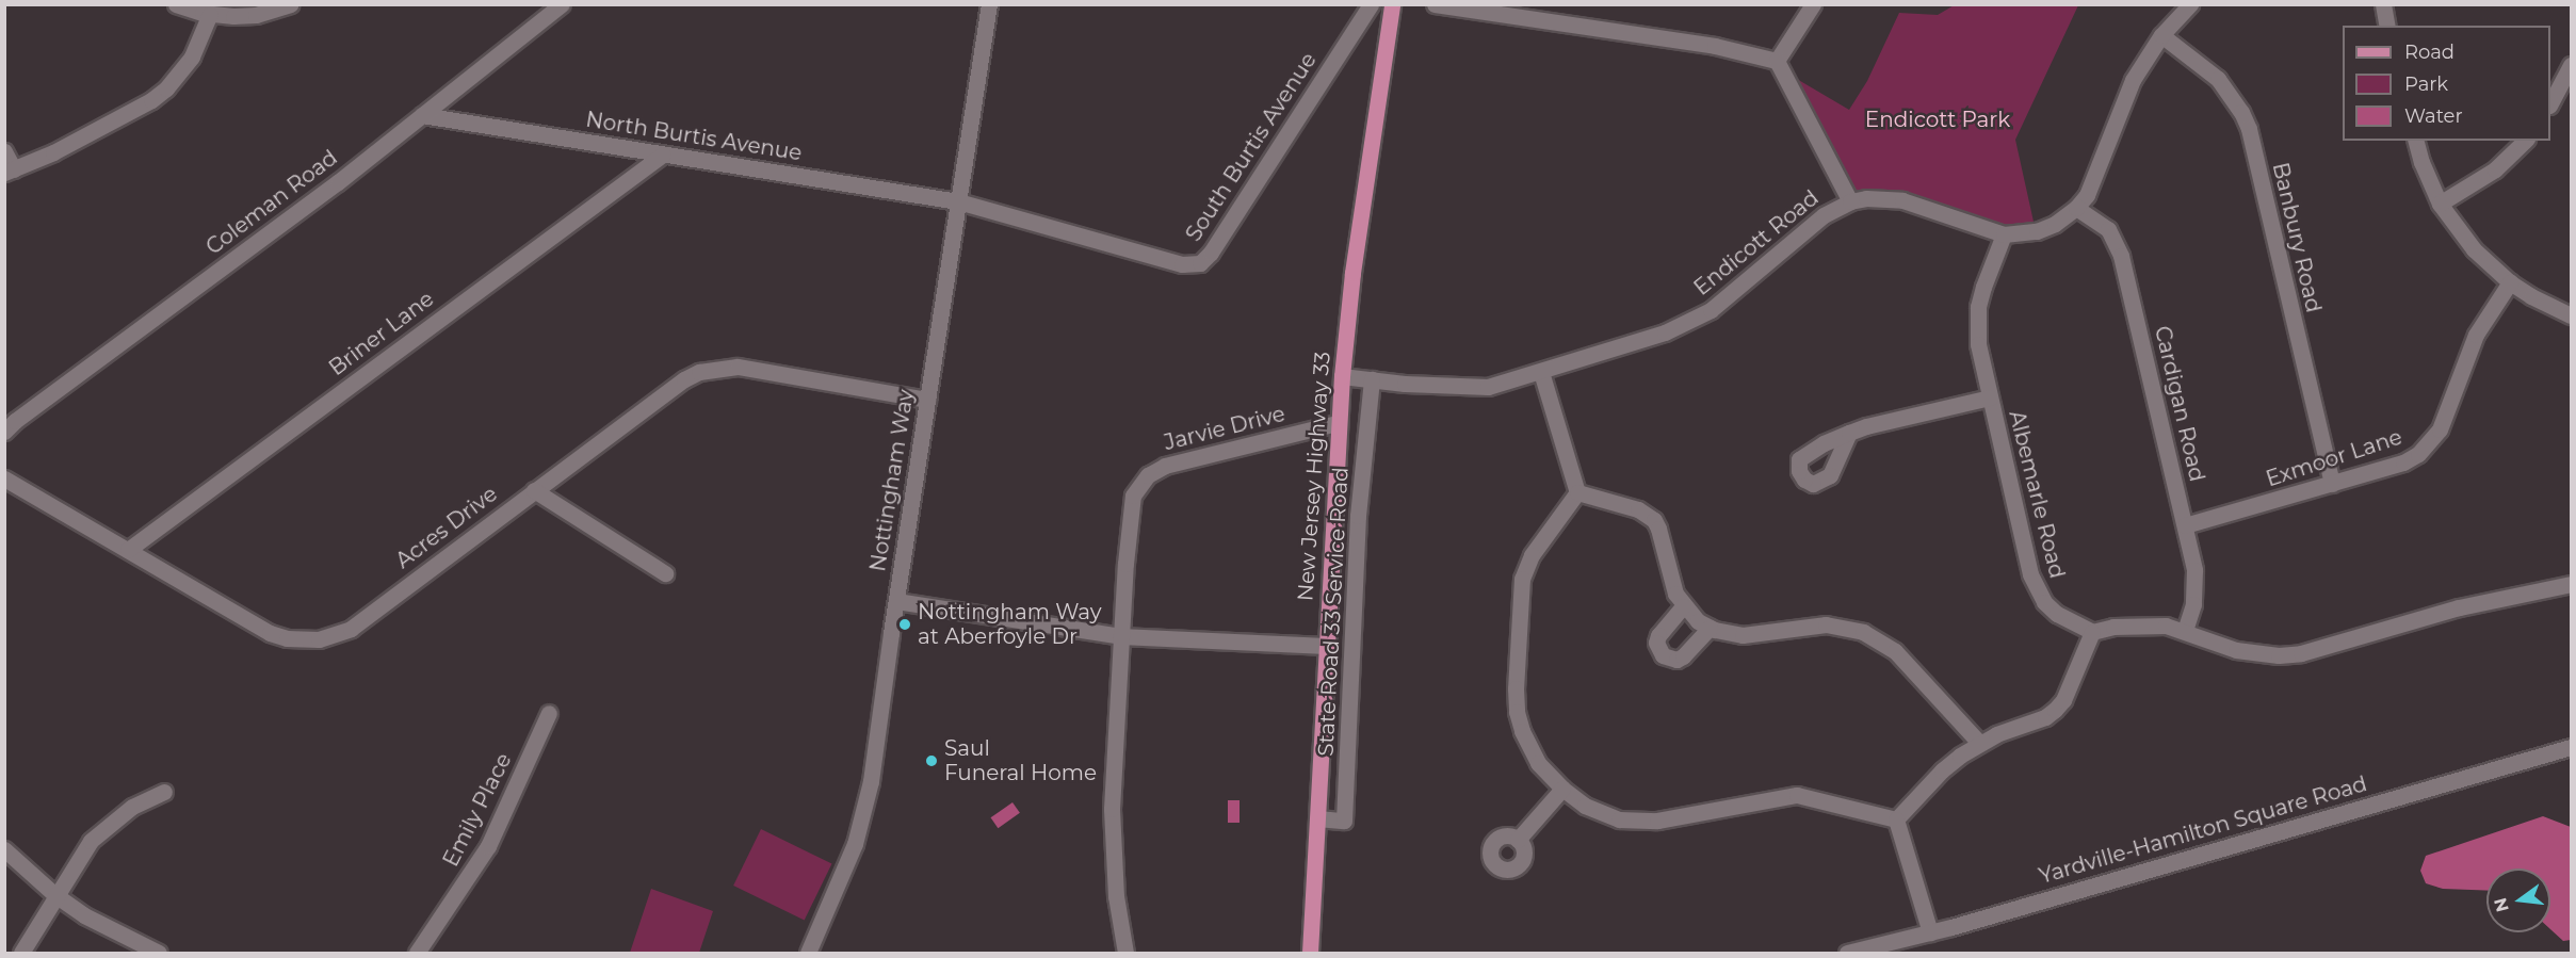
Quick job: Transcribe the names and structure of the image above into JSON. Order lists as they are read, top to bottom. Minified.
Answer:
{"streets":{"main road":["New Jersey Highway 33"],"street":["North Burtis Avenue","South Burtis Avenue","Coleman Road","Banbury Road","Endicott Road","Briner Lane","Cardigan Road","Jarvie Drive","Exmoor Lane","Nottingham Way","Albemarle Road","Acres Drive","State Road 33 Service Road","Emily Place","Yardville-Hamilton Square Road"]},"crossings":[["North Burtis Avenue","South Burtis Avenue"],["North Burtis Avenue","Coleman Road"],["North Burtis Avenue","Briner Lane"],["North Burtis Avenue","Nottingham Way"],["South Burtis Avenue","Nottingham Way"],["Banbury Road","Endicott Road"],["Banbury Road","Exmoor Lane"],["Endicott Road","Cardigan Road"],["Endicott Road","New Jersey Highway 33"],["Endicott Road","Albemarle Road"],["Endicott Road","State Road 33 Service Road"],["Briner Lane","Acres Drive"],["Cardigan Road","Exmoor Lane"],["Jarvie Drive","New Jersey Highway 33"],["New Jersey Highway 33","State Road 33 Service Road"],["Nottingham Way","Acres Drive"]],"parks":["Endicott Park"],"places":["Nottingham Way at Aberfoyle Dr","Saul Funeral Home"],"legend":["Road","Park","Water"],"north":"left"}
